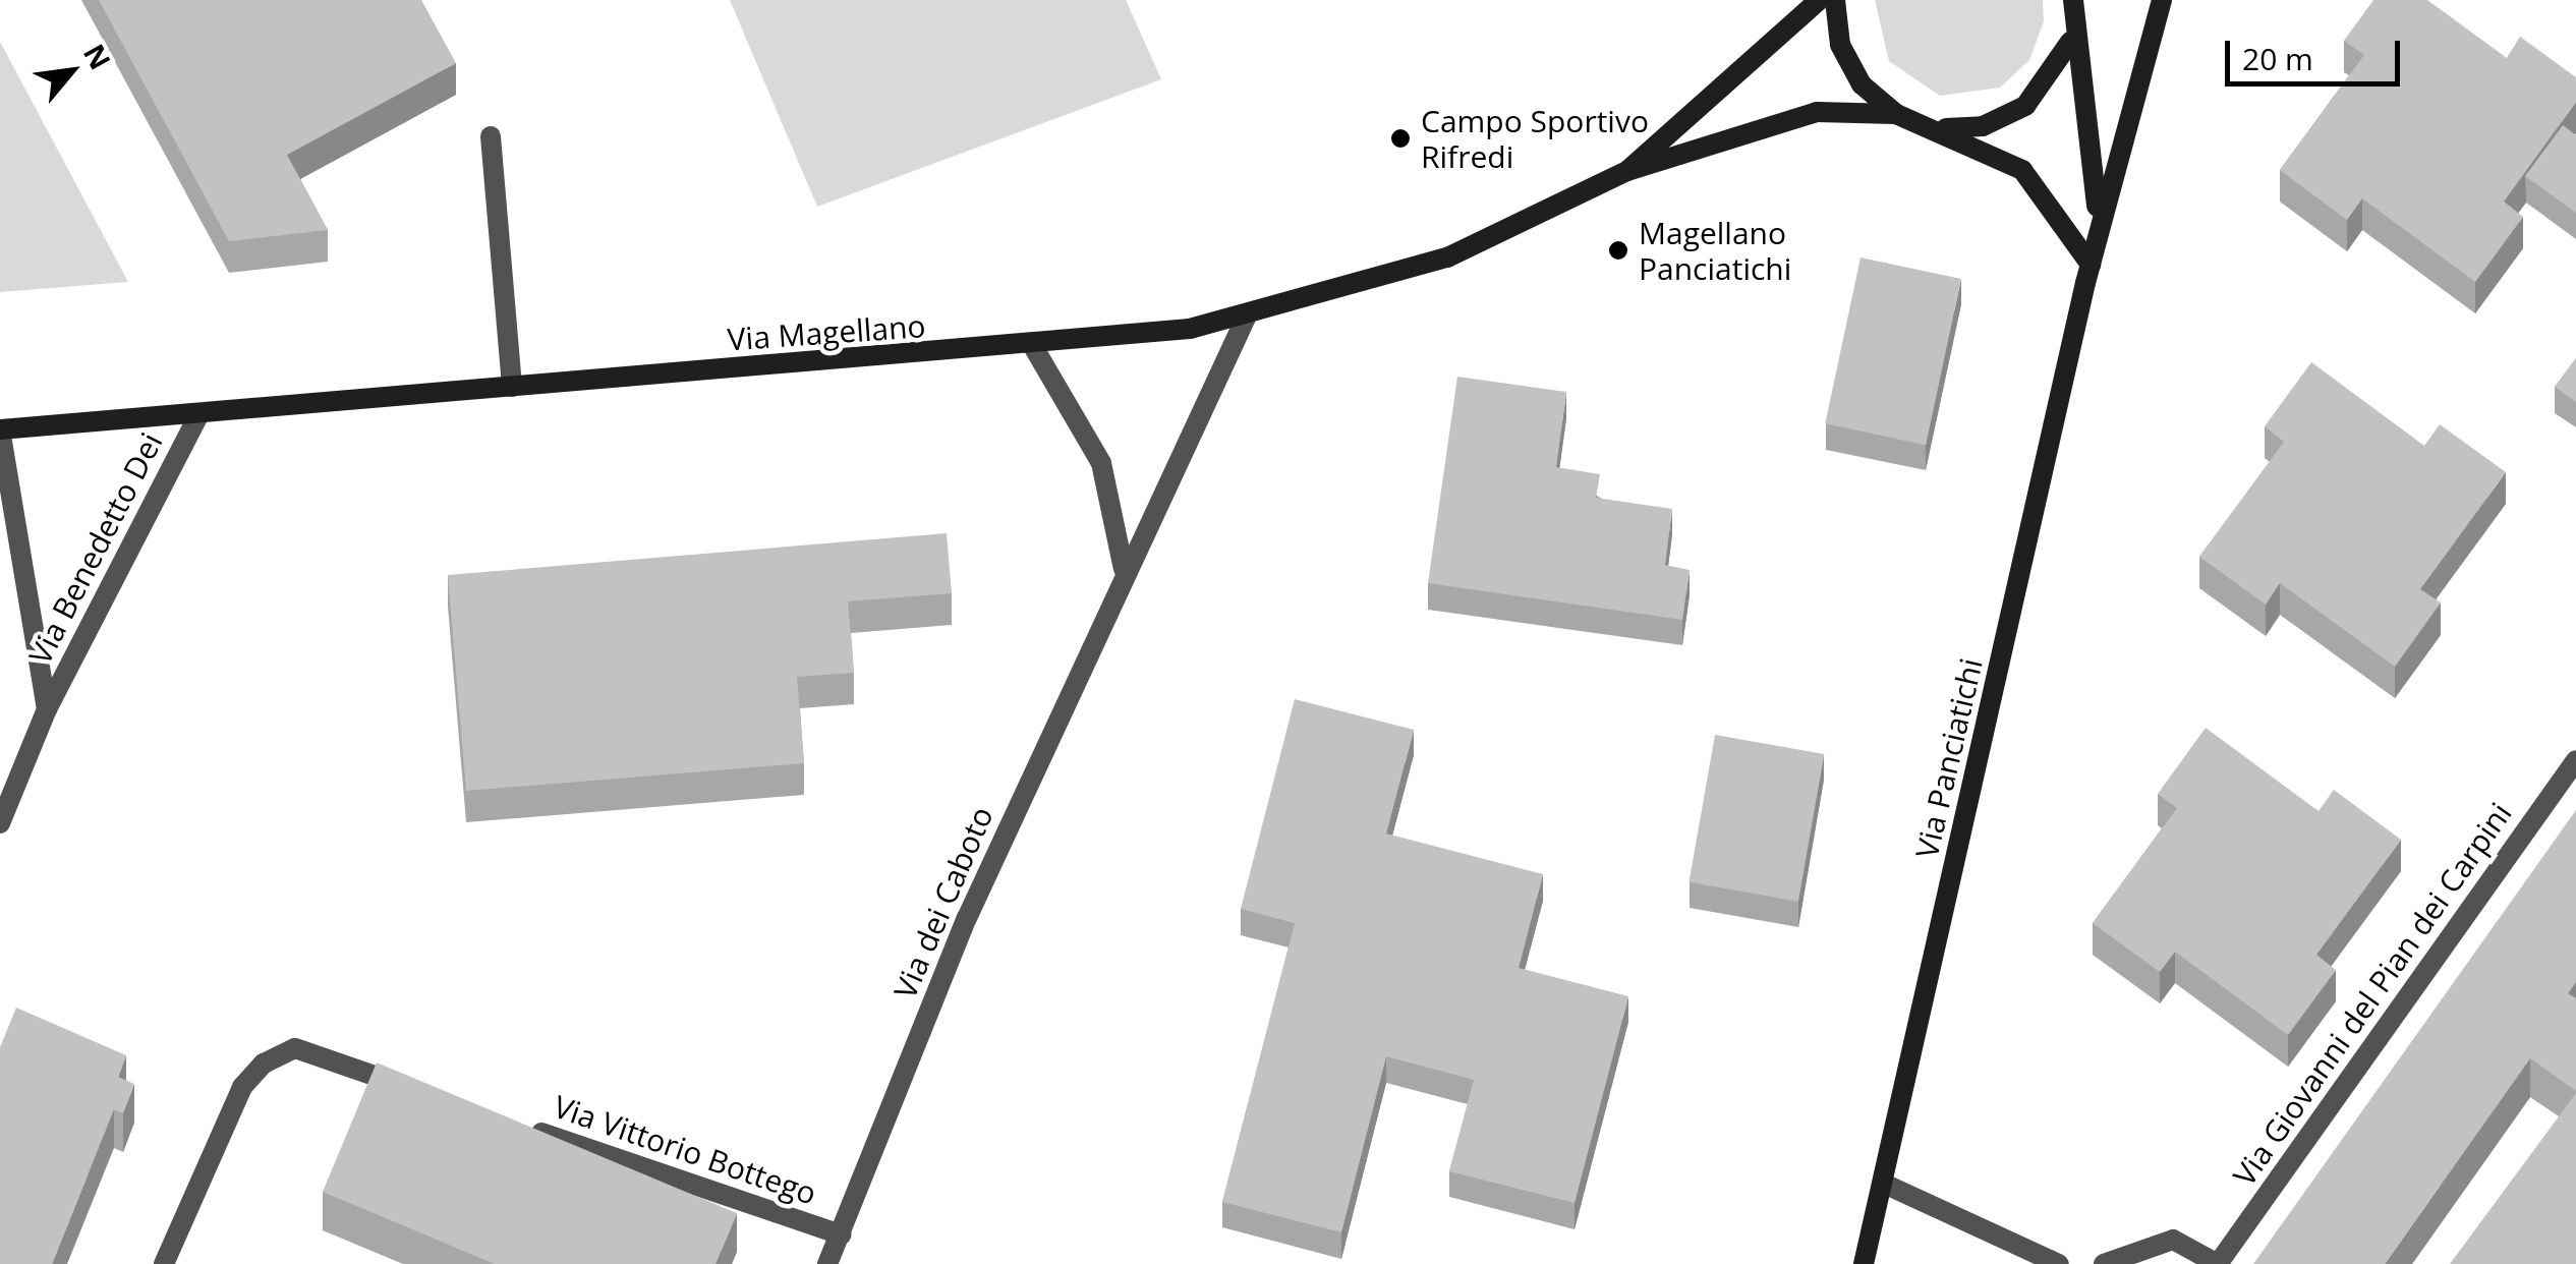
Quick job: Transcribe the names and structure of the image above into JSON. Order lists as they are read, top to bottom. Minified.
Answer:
{"streets":{"main road":["Via Magellano","Via Panciatichi"],"street":["Via Benedetto Dei","Via dei Caboto","Via Giovanni del Pian dei Carpini","Via Vittorio Bottego"]},"crossings":[["Via Magellano","Via Benedetto Dei"],["Via Magellano","Via Panciatichi"],["Via Magellano","Via dei Caboto"],["Via dei Caboto","Via Vittorio Bottego"]],"places":["Campo Sportivo Rifredi","Magellano Panciatichi"],"scale_bar":"20 m","north":"top right"}
